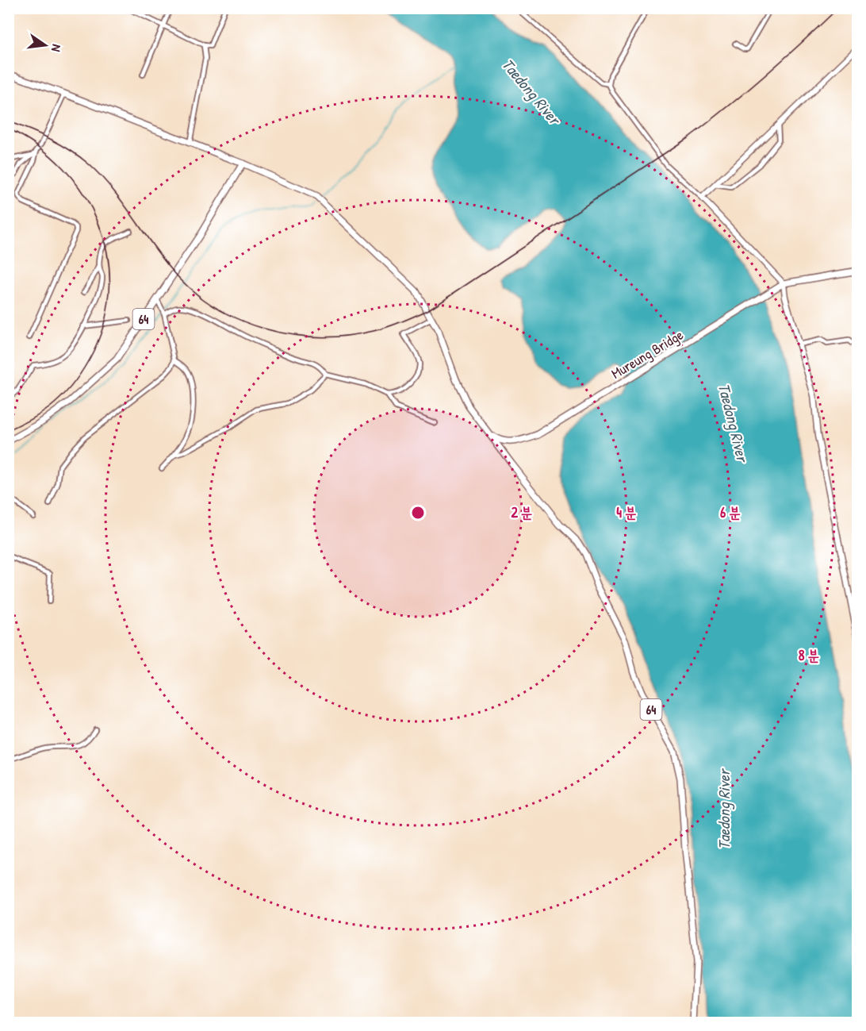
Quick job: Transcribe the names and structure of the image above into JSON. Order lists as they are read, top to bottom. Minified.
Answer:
{"streets":{"main road":["64","Mureung Bridge"]},"crossings":[["64","Mureung Bridge"]],"water":["Taedong River"],"north":"right","rings":["2 분","4 분","6 분","8 분"]}
